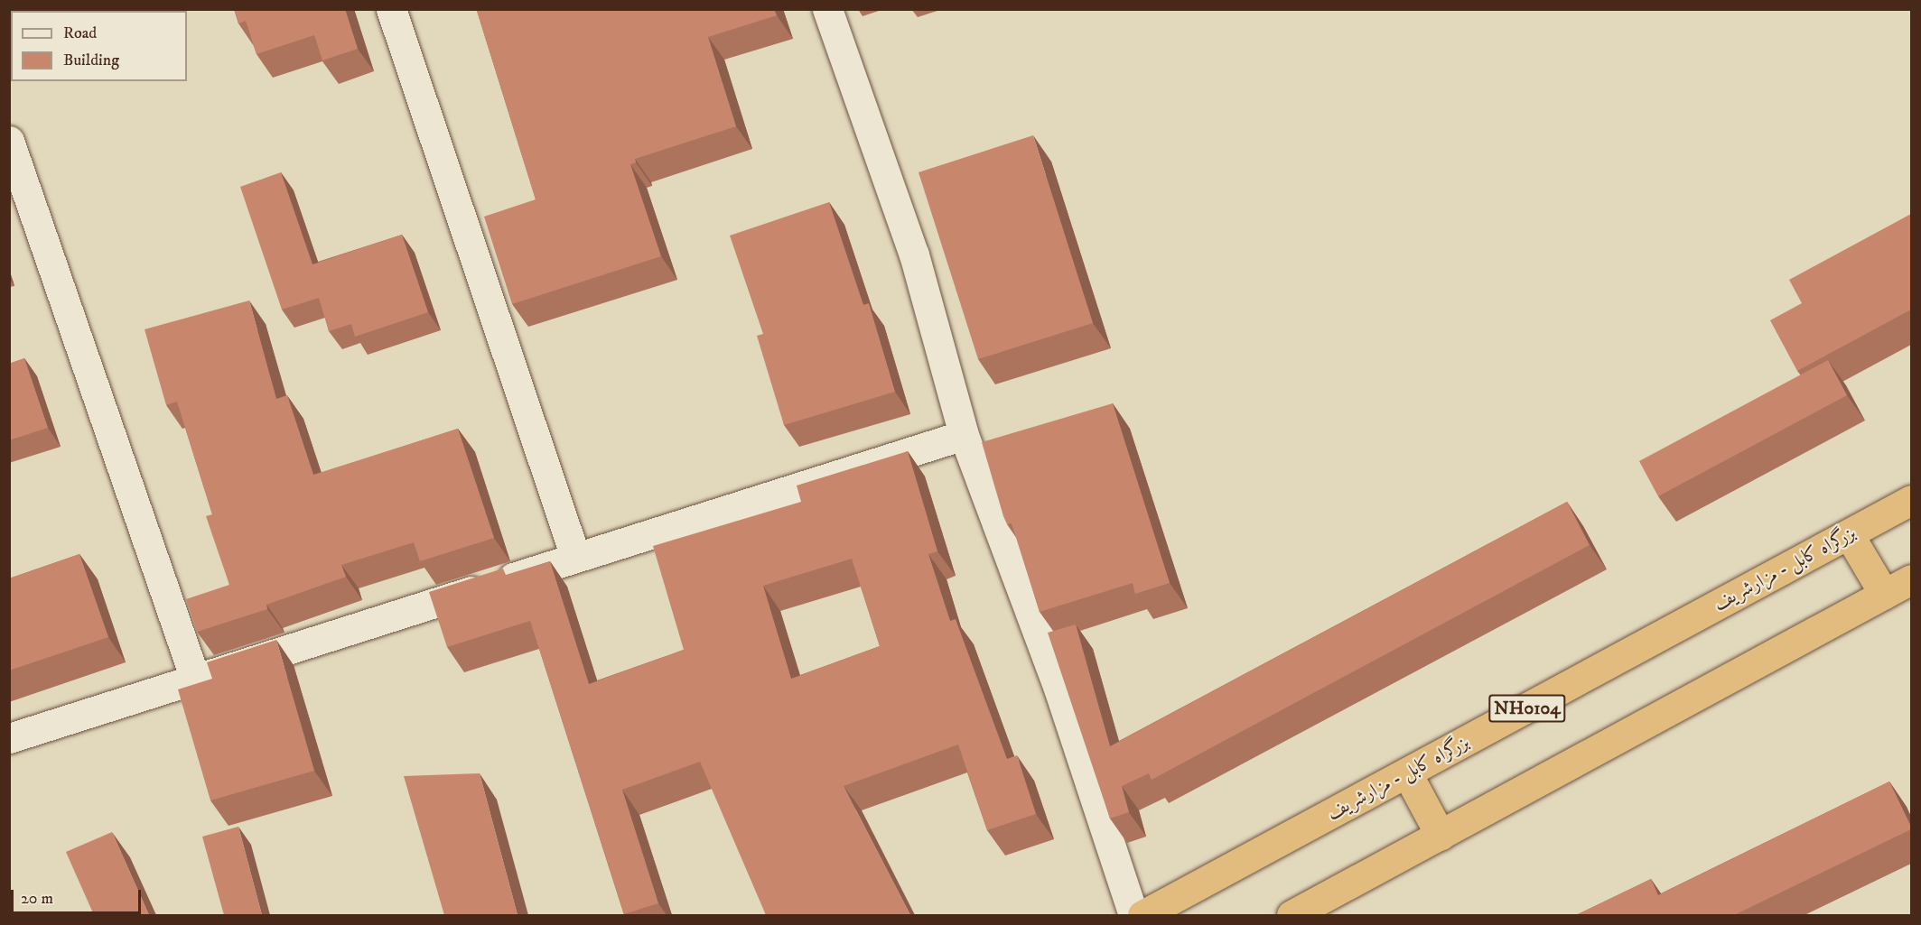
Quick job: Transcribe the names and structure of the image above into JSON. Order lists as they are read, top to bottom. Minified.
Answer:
{"streets":{"highway":["بزرگراه کابل - مزارشریف","NH0104"]},"legend":["Road","Building"],"scale_bar":"20 m"}
